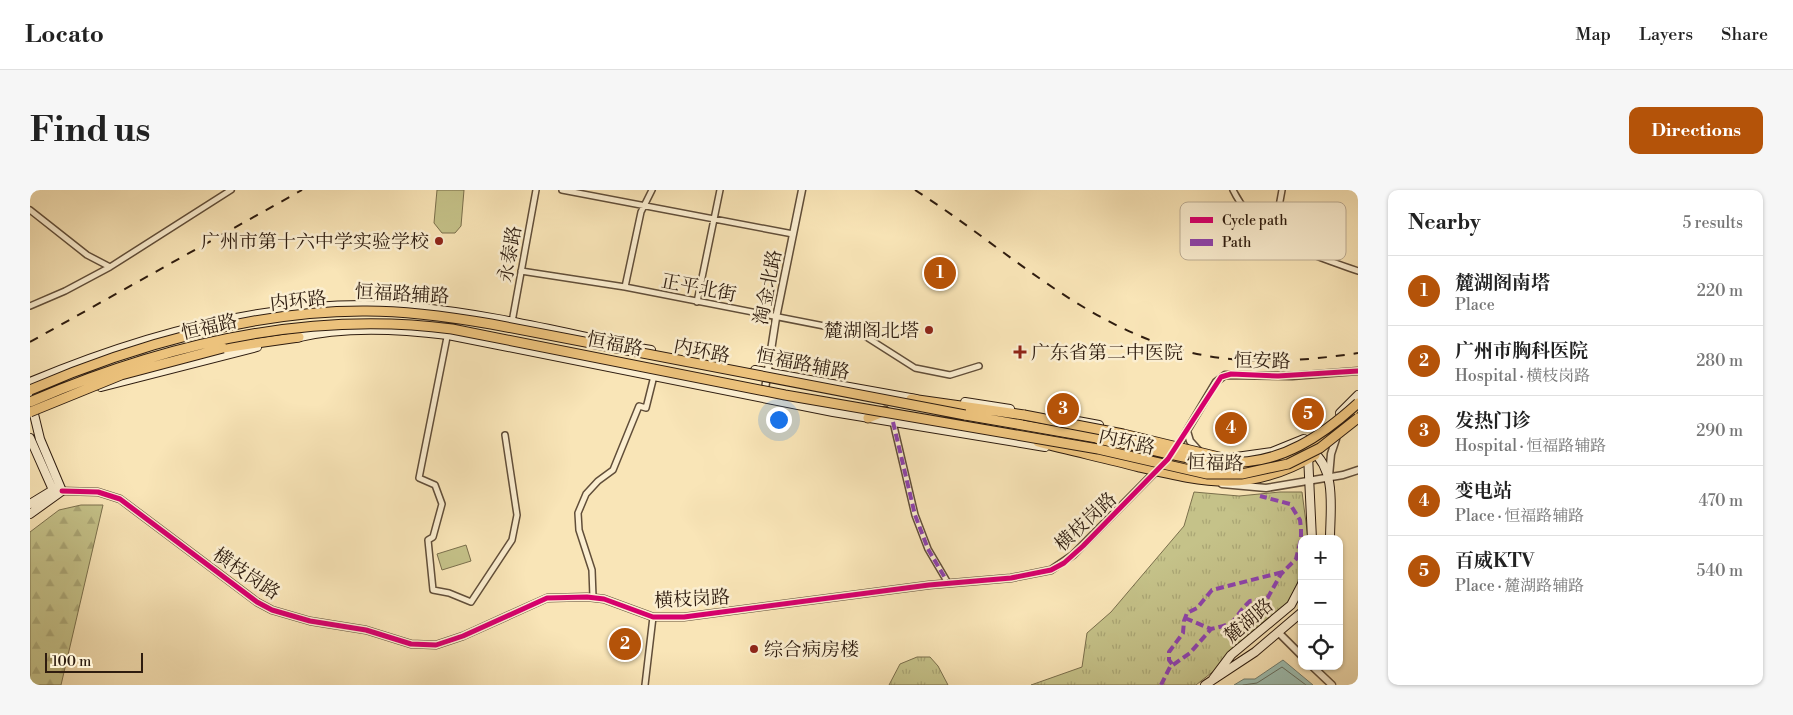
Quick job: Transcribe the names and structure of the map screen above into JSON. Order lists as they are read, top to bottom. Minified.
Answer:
{"streets":{"main road":["恒福路辅路","内环路","恒福路","横枝岗路","麓湖路"],"street":["永泰路","正平北街","淘金北路","恒安路"]},"crossings":[["永泰路","正平北街"],["永泰路","恒福路辅路"],["正平北街","淘金北路"],["淘金北路","恒福路辅路"],["淘金北路","恒福路"],["恒福路辅路","内环路"],["恒福路辅路","恒福路"],["恒福路辅路","恒安路"],["内环路","恒福路"],["恒福路","恒安路"],["恒福路","横枝岗路"],["恒安路","横枝岗路"]],"places":{"other":["广州市第十六中学实验学校","麓湖阁北塔","综合病房楼"],"health":["广东省第二中医院"]},"legend":["Cycle path","Path"],"scale_bar":"100 m","page":{"header":"Locato","nav":["Map","Layers","Share"],"buttons":"Directions","title":"Find us","heading":["Nearby","5 results"],"pins":["1","3","5","4","2"],"list":[{"mark":"1","name":"麓湖阁南塔","note":"Place","value":"220 m"},{"mark":"2","name":"广州市胸科医院","note":"Hospital · 横枝岗路","value":"280 m"},{"mark":"3","name":"发热门诊","note":"Hospital · 恒福路辅路","value":"290 m"},{"mark":"4","name":"变电站","note":"Place · 恒福路辅路","value":"470 m"},{"mark":"5","name":"百威KTV","note":"Place · 麓湖路辅路","value":"540 m"}],"map_buttons":["+","−"],"scale":"100 m"}}
